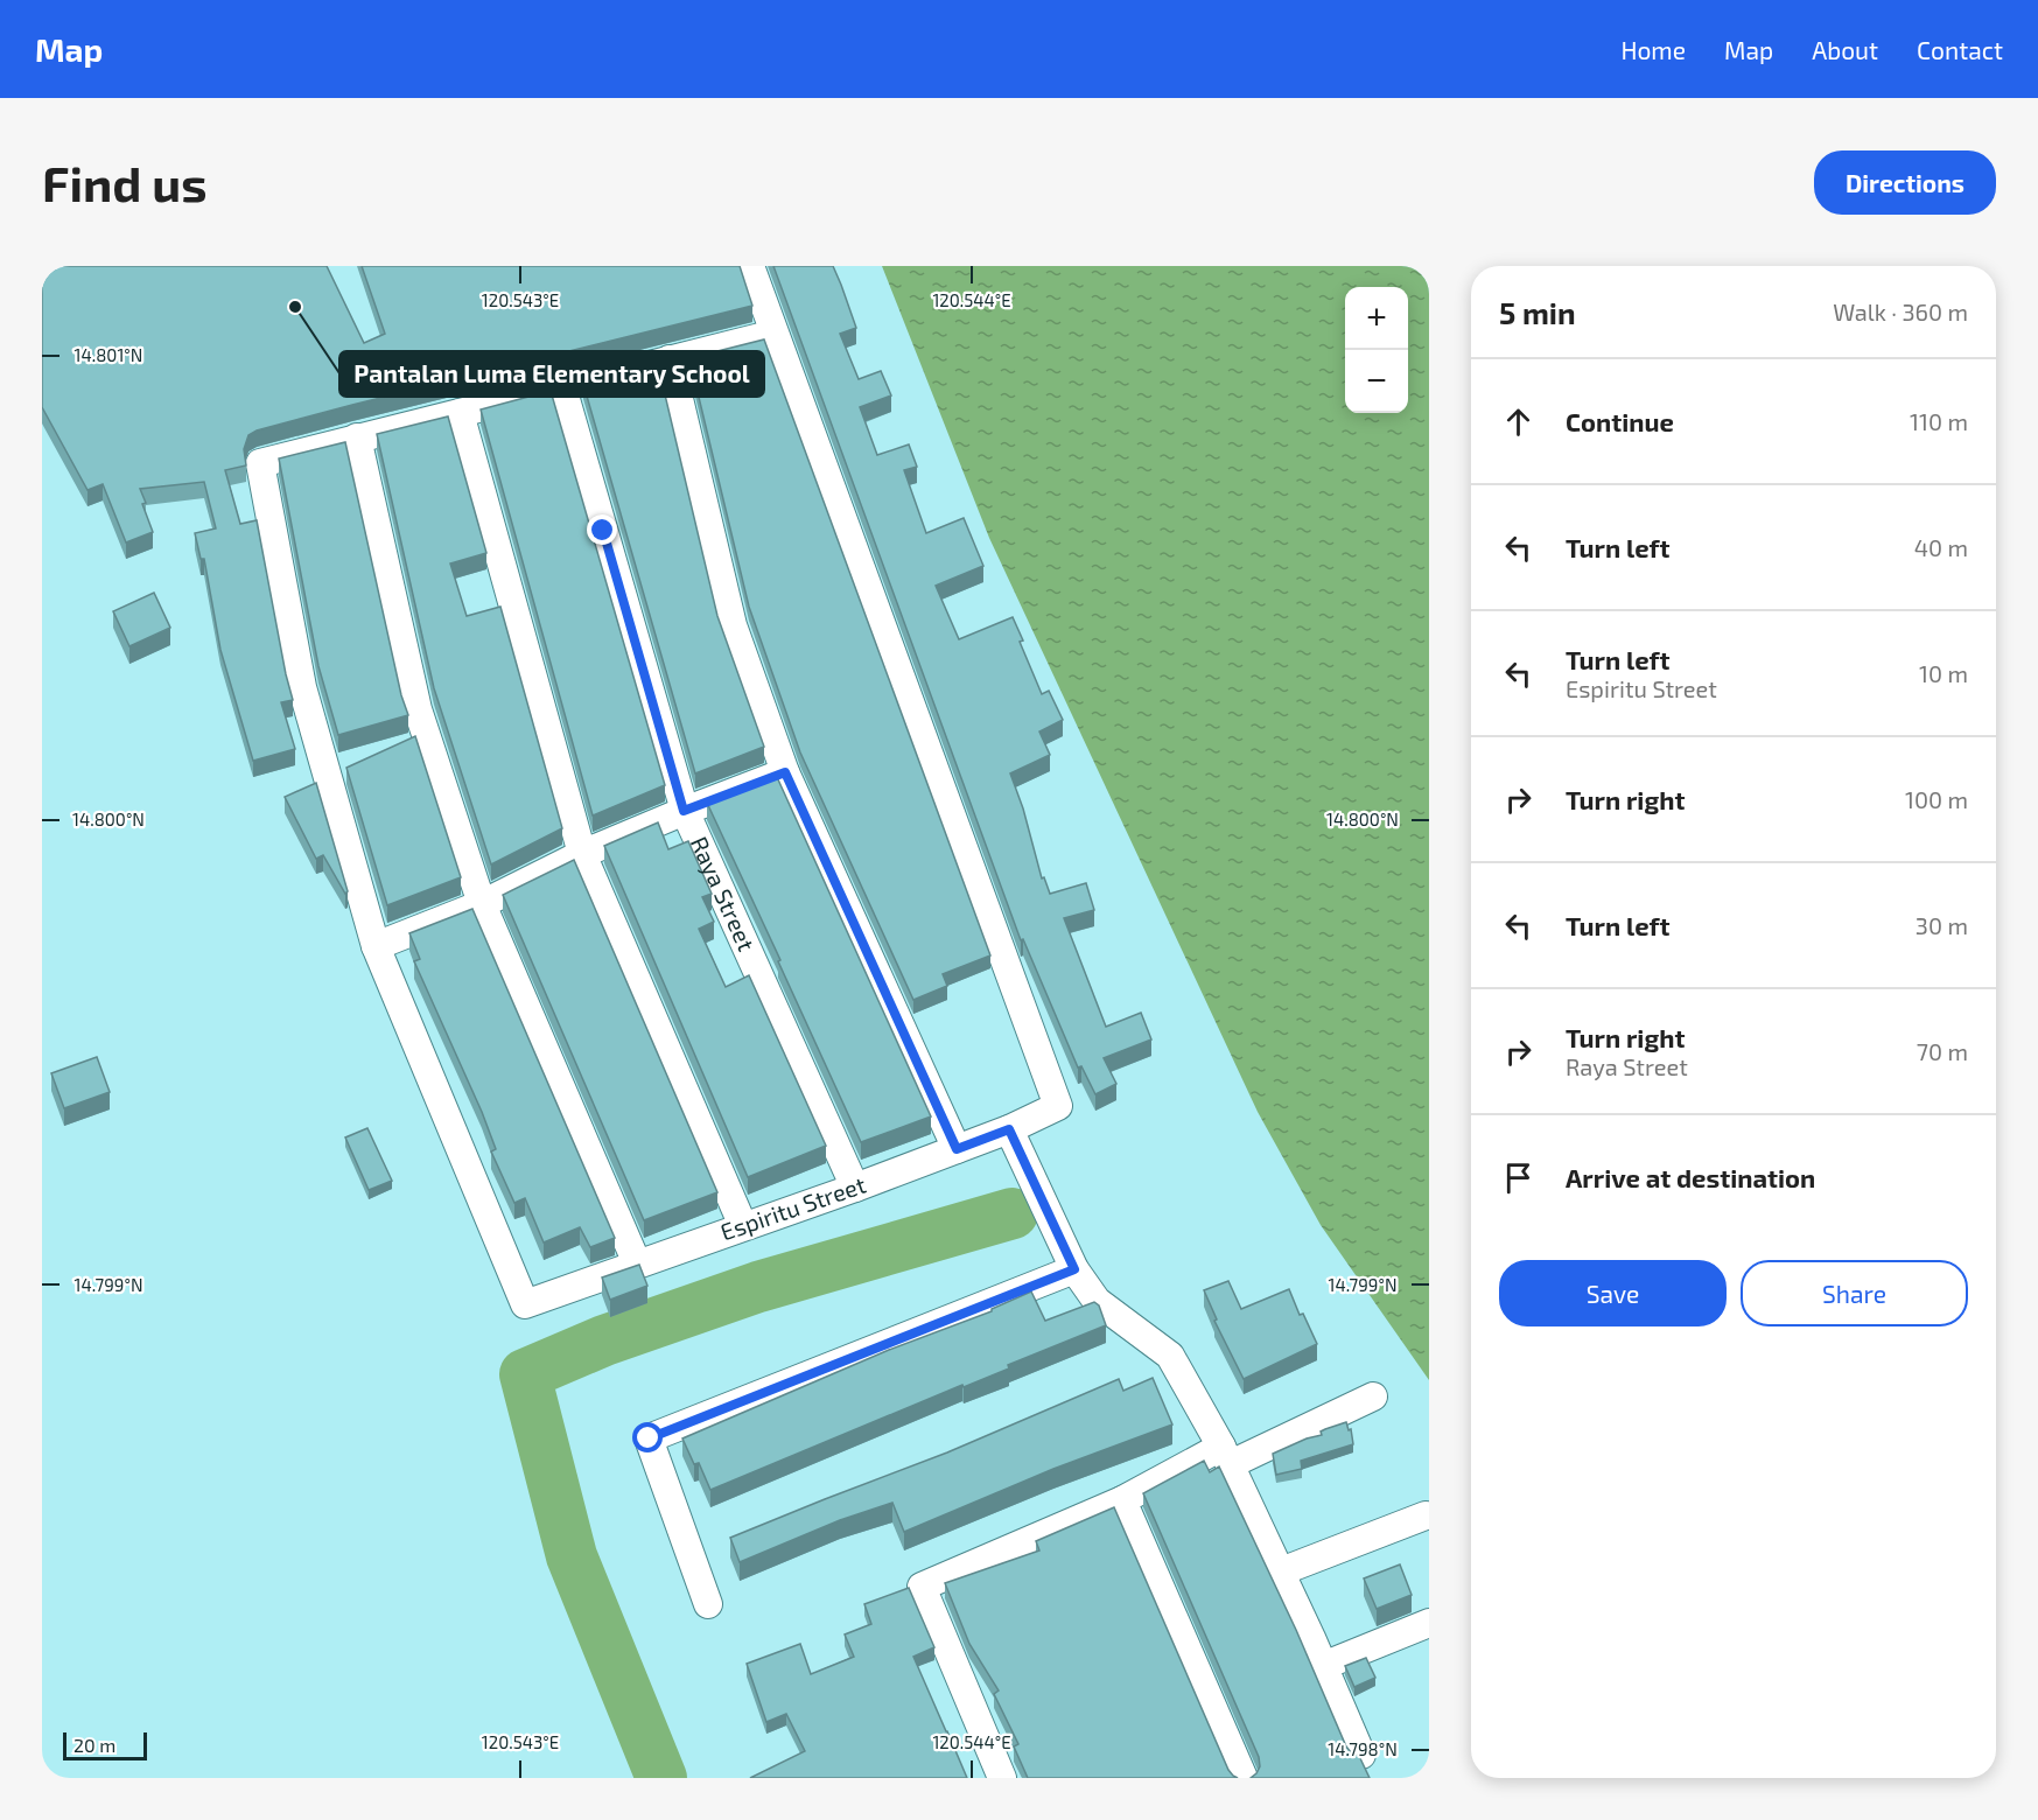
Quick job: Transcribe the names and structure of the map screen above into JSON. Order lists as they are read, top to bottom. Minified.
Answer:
{"streets":{"street":["Raya Street","Espiritu Street"]},"crossings":[["Raya Street","Espiritu Street"]],"places":["Pantalan Luma Elementary School"],"scale_bar":"20 m","page":{"header":"Map","nav":["Home","Map","About","Contact"],"buttons":["Directions",["Save","Share"]],"title":"Find us","heading":["5 min","Walk · 360 m"],"map_buttons":["+","−"],"list":[["Continue","110 m"],["Turn left","40 m"],["Turn left","Espiritu Street","10 m"],["Turn right","100 m"],["Turn left","30 m"],["Turn right","Raya Street","70 m"],"Arrive at destination"],"scale":"20 m"},"coordinates":["120.543°E","120.544°E","14.801°N","14.800°N","14.799°N","14.798°N"]}
